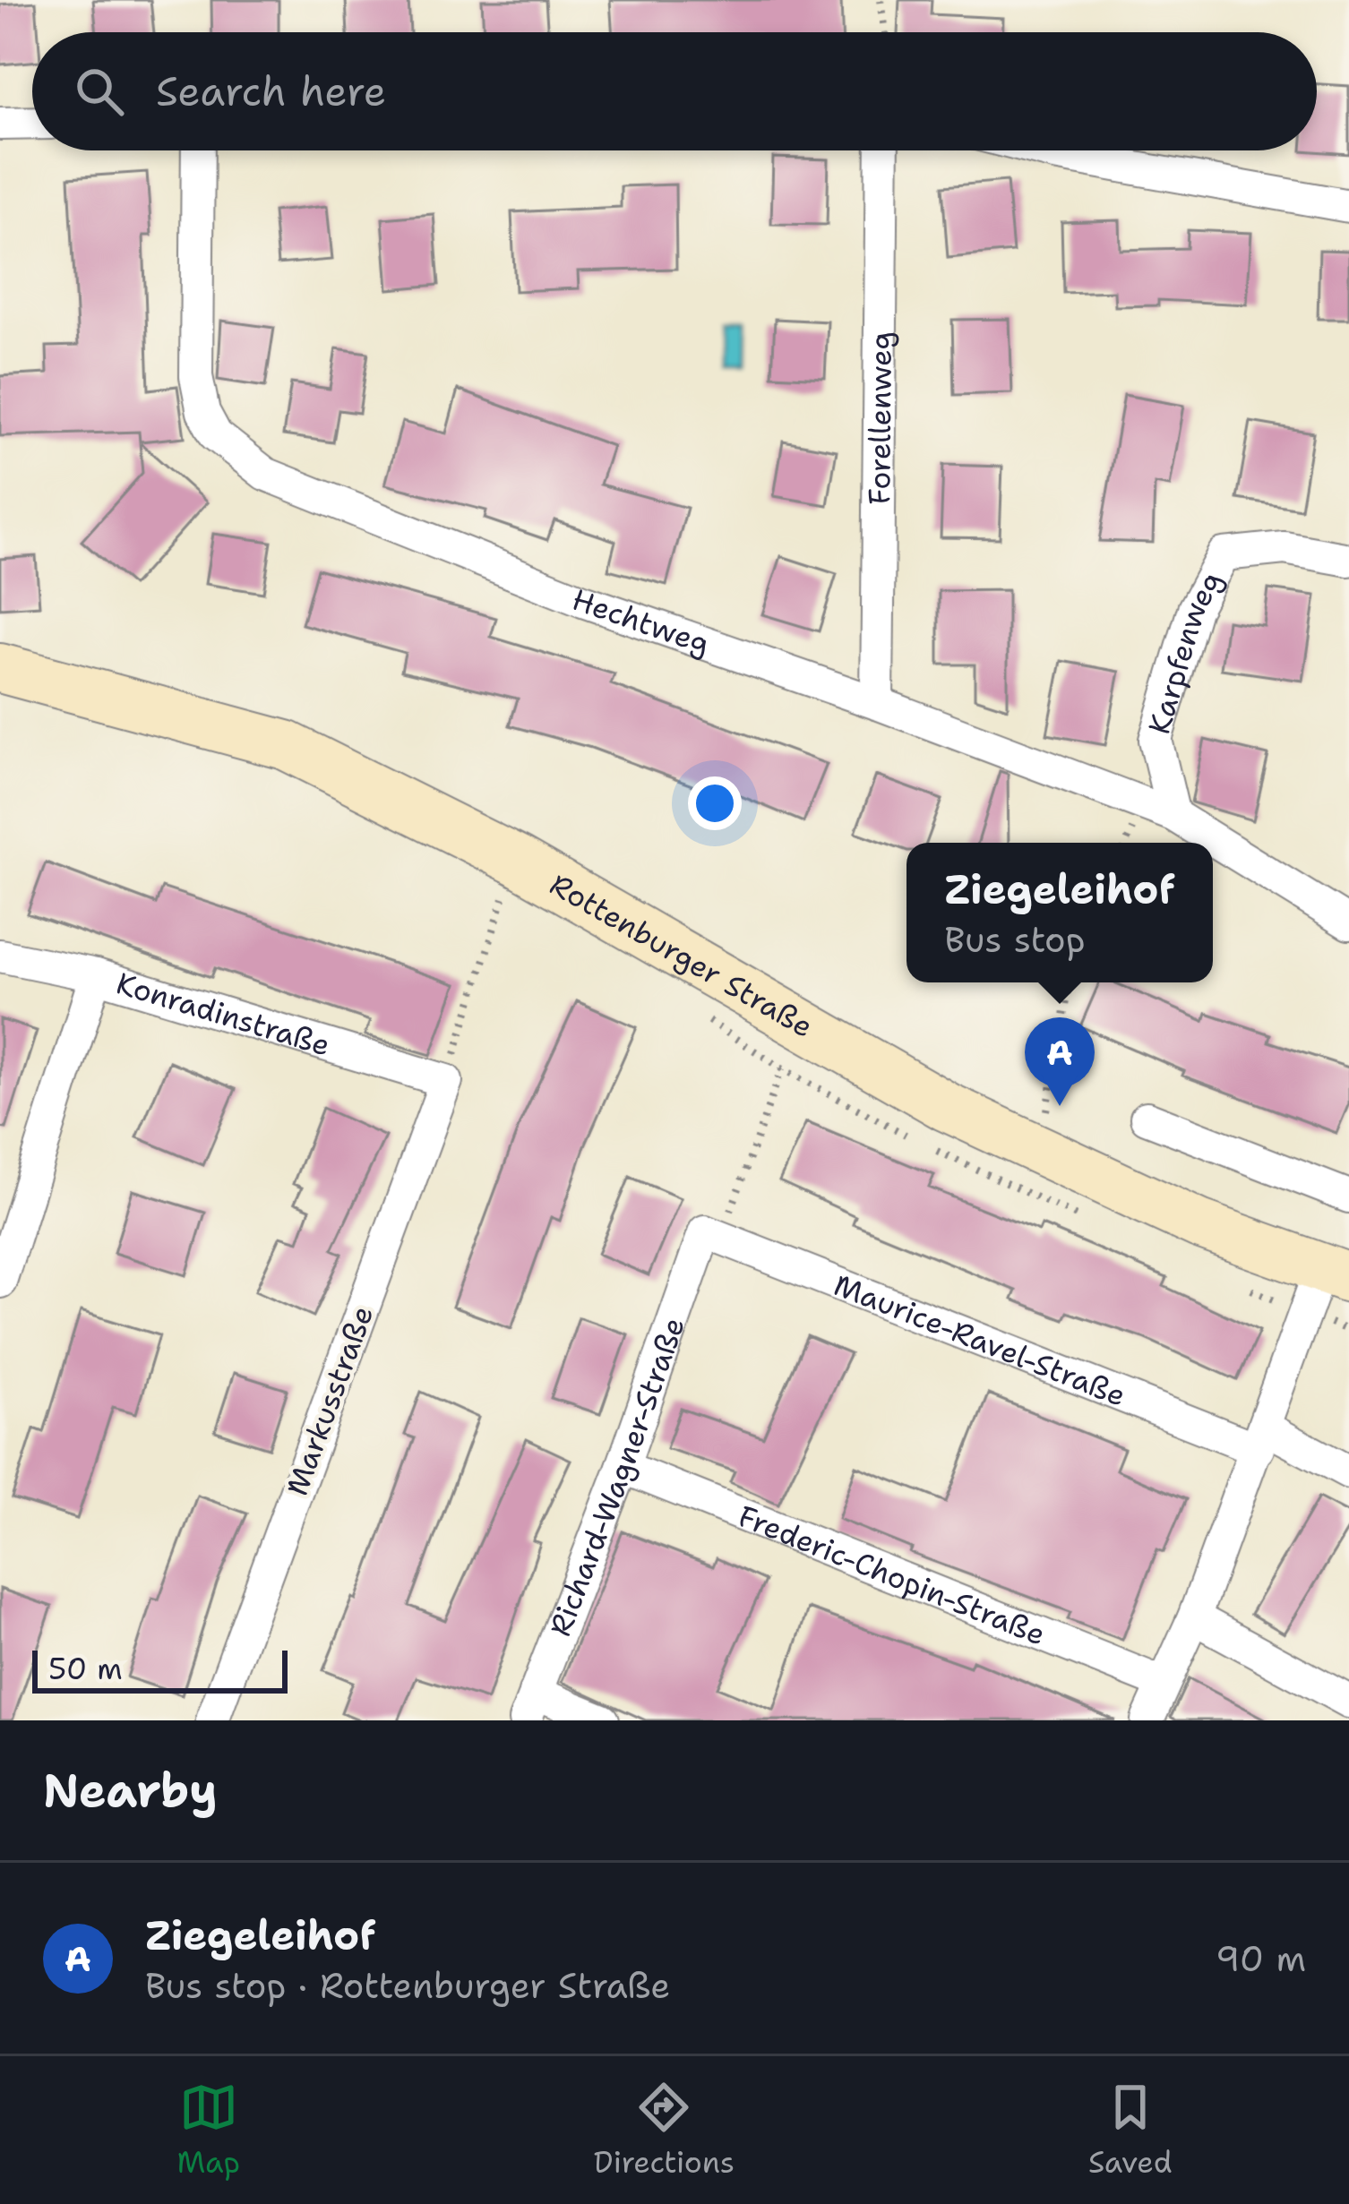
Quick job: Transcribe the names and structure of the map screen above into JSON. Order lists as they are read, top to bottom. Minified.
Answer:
{"streets":{"street":["Forellenweg","Hechtweg","Karpfenweg","Rottenburger Straße","Konradinstraße","Maurice-Ravel-Straße","Markusstraße","Richard-Wagner-Straße","Frederic-Chopin-Straße"]},"crossings":[["Forellenweg","Hechtweg"],["Hechtweg","Karpfenweg"],["Konradinstraße","Markusstraße"],["Maurice-Ravel-Straße","Richard-Wagner-Straße"],["Richard-Wagner-Straße","Frederic-Chopin-Straße"]],"scale_bar":"50 m","page":{"search":"Search here","popup":["Ziegeleihof","Bus stop"],"pins":"A","scale":"50 m","heading":"Nearby","list":[{"mark":"A","name":"Ziegeleihof","note":"Bus stop · Rottenburger Straße","value":"90 m"}],"nav":["Map","Directions","Saved"]}}
